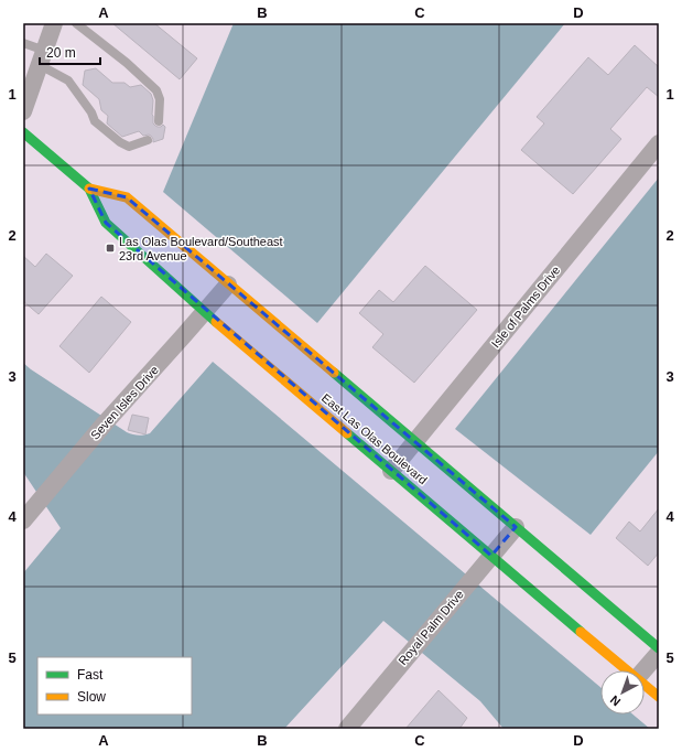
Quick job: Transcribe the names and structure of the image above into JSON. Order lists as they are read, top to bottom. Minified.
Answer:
{"streets":{"main road":["East Las Olas Boulevard"],"street":["Isle of Palms Drive","Seven Isles Drive","Royal Palm Drive"]},"crossings":[["Isle of Palms Drive","East Las Olas Boulevard"],["Seven Isles Drive","East Las Olas Boulevard"],["East Las Olas Boulevard","Royal Palm Drive"]],"places":{"transit":["Las Olas Boulevard/Southeast 23rd Avenue"]},"legend":["Fast","Slow"],"scale_bar":"20 m","north":"bottom left","grid":{"columns":["A","B","C","D"],"rows":["1","2","3","4","5"]}}
